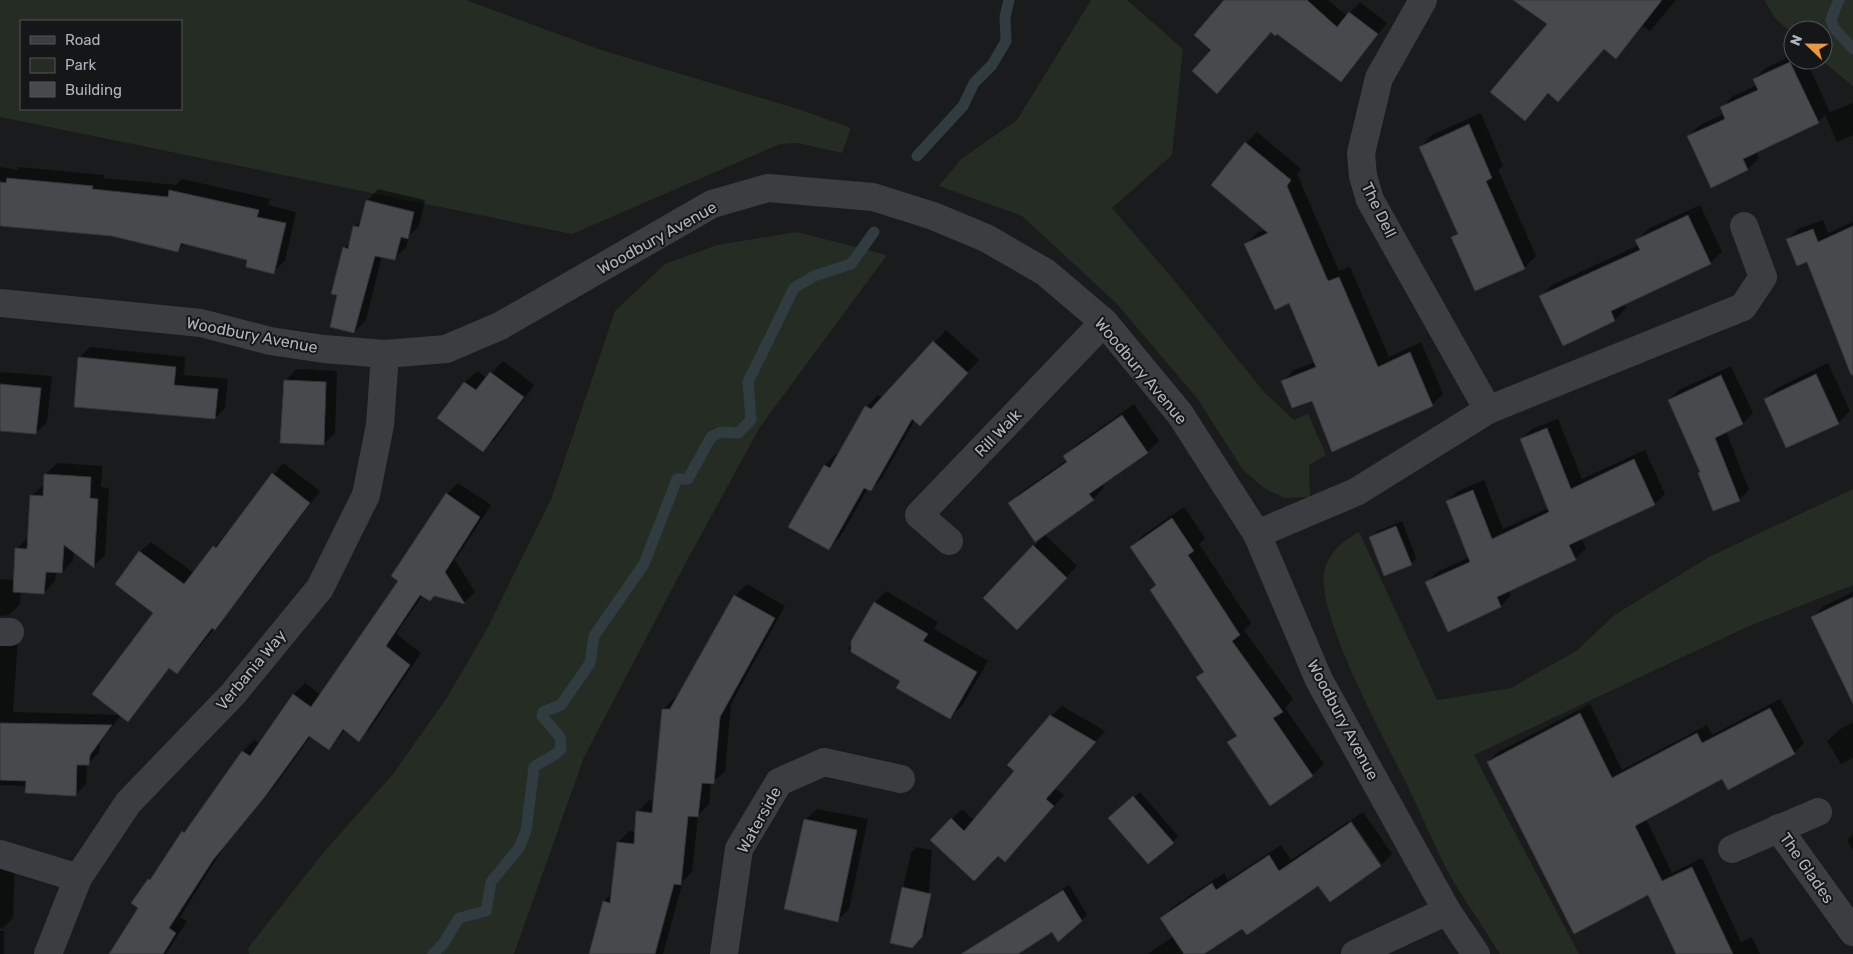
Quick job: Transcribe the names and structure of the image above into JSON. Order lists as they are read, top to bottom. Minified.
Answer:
{"streets":{"street":["The Dell","Woodbury Avenue","Rill Walk","Verbania Way","Waterside","The Glades"]},"crossings":[["Woodbury Avenue","Rill Walk"],["Woodbury Avenue","Verbania Way"]],"legend":["Road","Park","Building"],"north":"left"}
